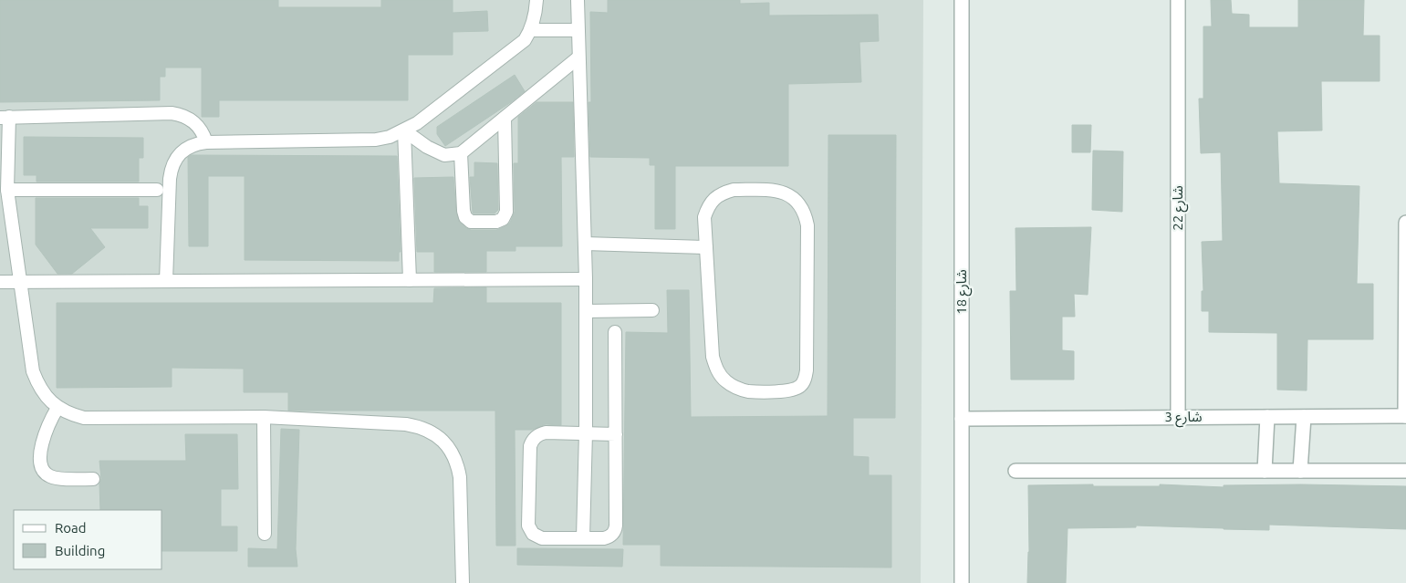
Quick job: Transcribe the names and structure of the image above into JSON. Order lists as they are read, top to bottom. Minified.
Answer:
{"streets":{"street":["شارع 22","شارع 18","شارع 3"]},"crossings":[["شارع 22","شارع 3"],["شارع 18","شارع 3"]],"legend":["Road","Building"]}
